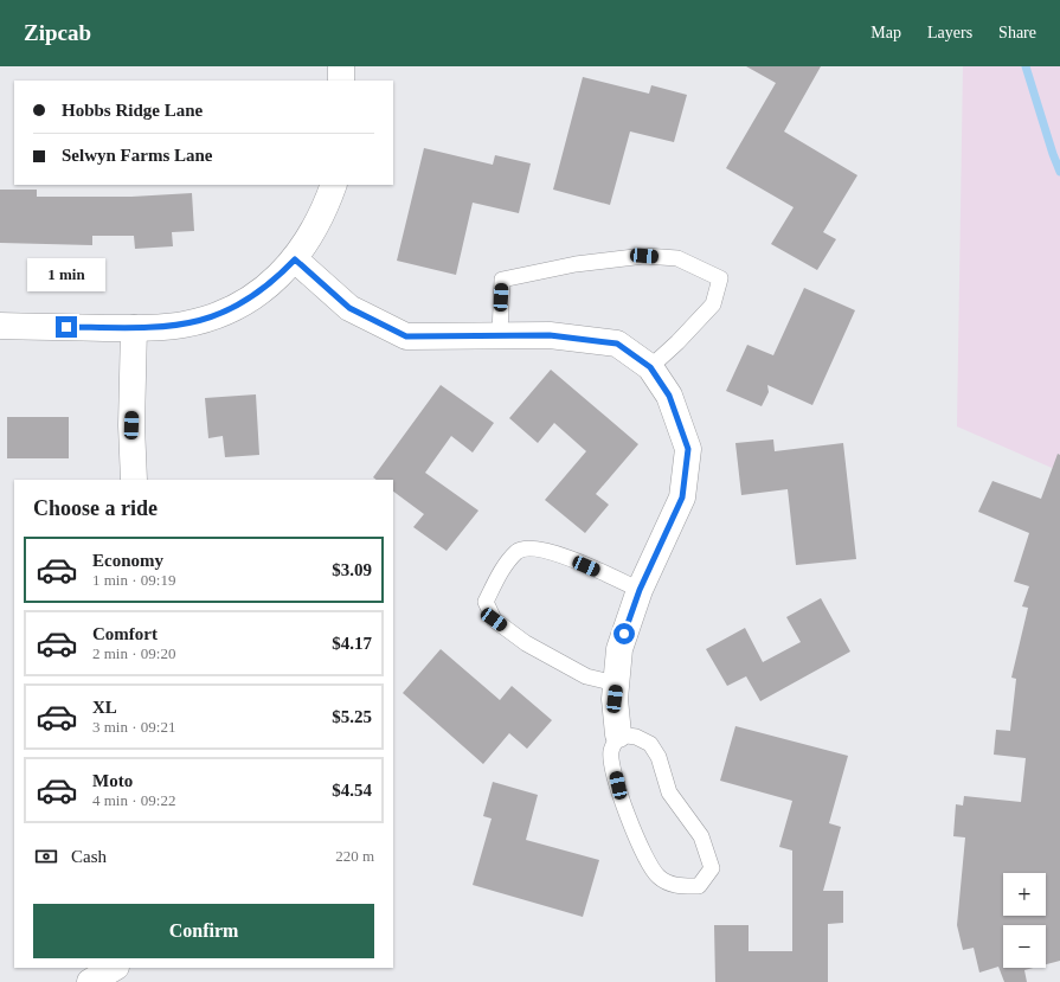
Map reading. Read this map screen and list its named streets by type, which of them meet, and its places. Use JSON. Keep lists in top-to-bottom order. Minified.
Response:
{"page":{"header":"Zipcab","nav":["Map","Layers","Share"],"banner":["Hobbs Ridge Lane","Selwyn Farms Lane"],"bubble":"1 min","heading":"Choose a ride","list":[{"name":"Economy","note":"1 min · 09:19","value":"$3.09"},{"name":"Comfort","note":"2 min · 09:20","value":"$4.17"},{"name":"XL","note":"3 min · 09:21","value":"$5.25"},{"name":"Moto","note":"4 min · 09:22","value":"$4.54"}],"pay":["Cash","220 m"],"map_buttons":["+","−"],"buttons":"Confirm"}}
